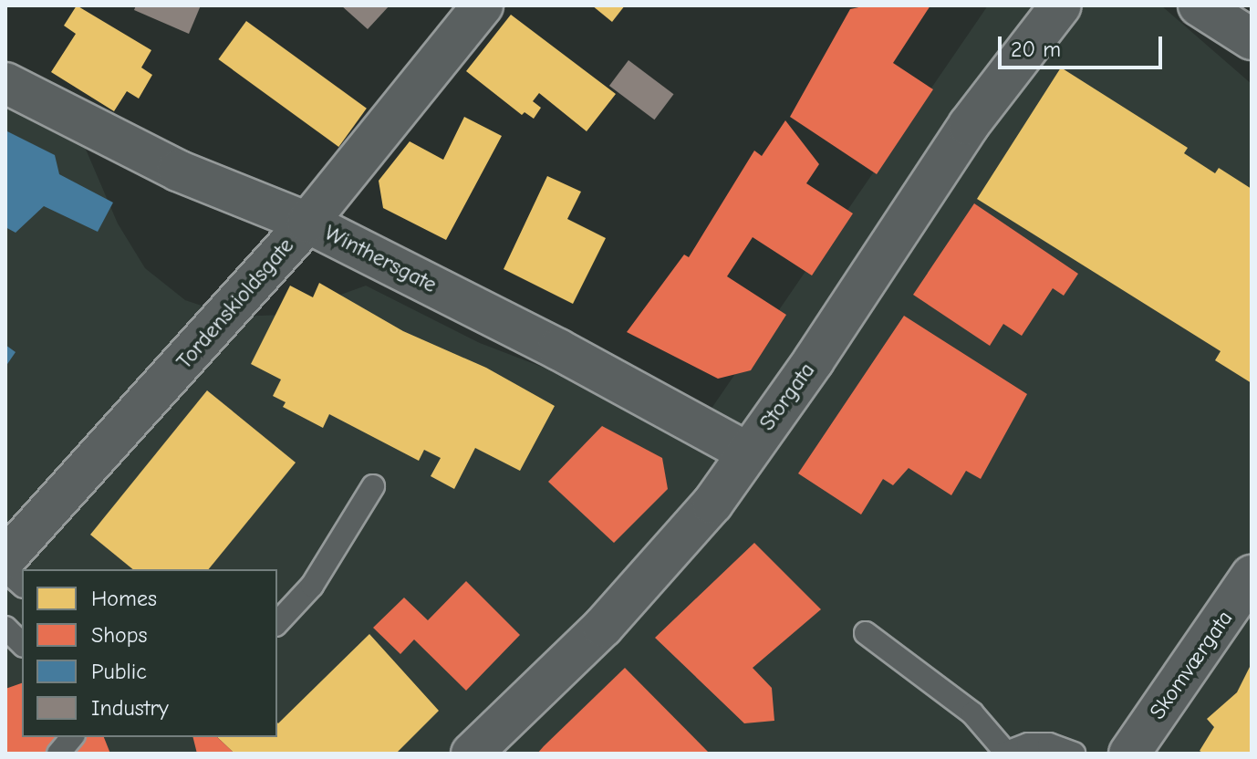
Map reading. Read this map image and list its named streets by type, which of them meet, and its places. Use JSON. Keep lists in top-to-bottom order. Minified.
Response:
{"streets":{"street":["Winthersgate","Tordenskioldsgate","Storgata","Skomværgata"]},"crossings":[["Winthersgate","Tordenskioldsgate"],["Winthersgate","Storgata"]],"legend":["Homes","Shops","Public","Industry"],"scale_bar":"20 m"}
